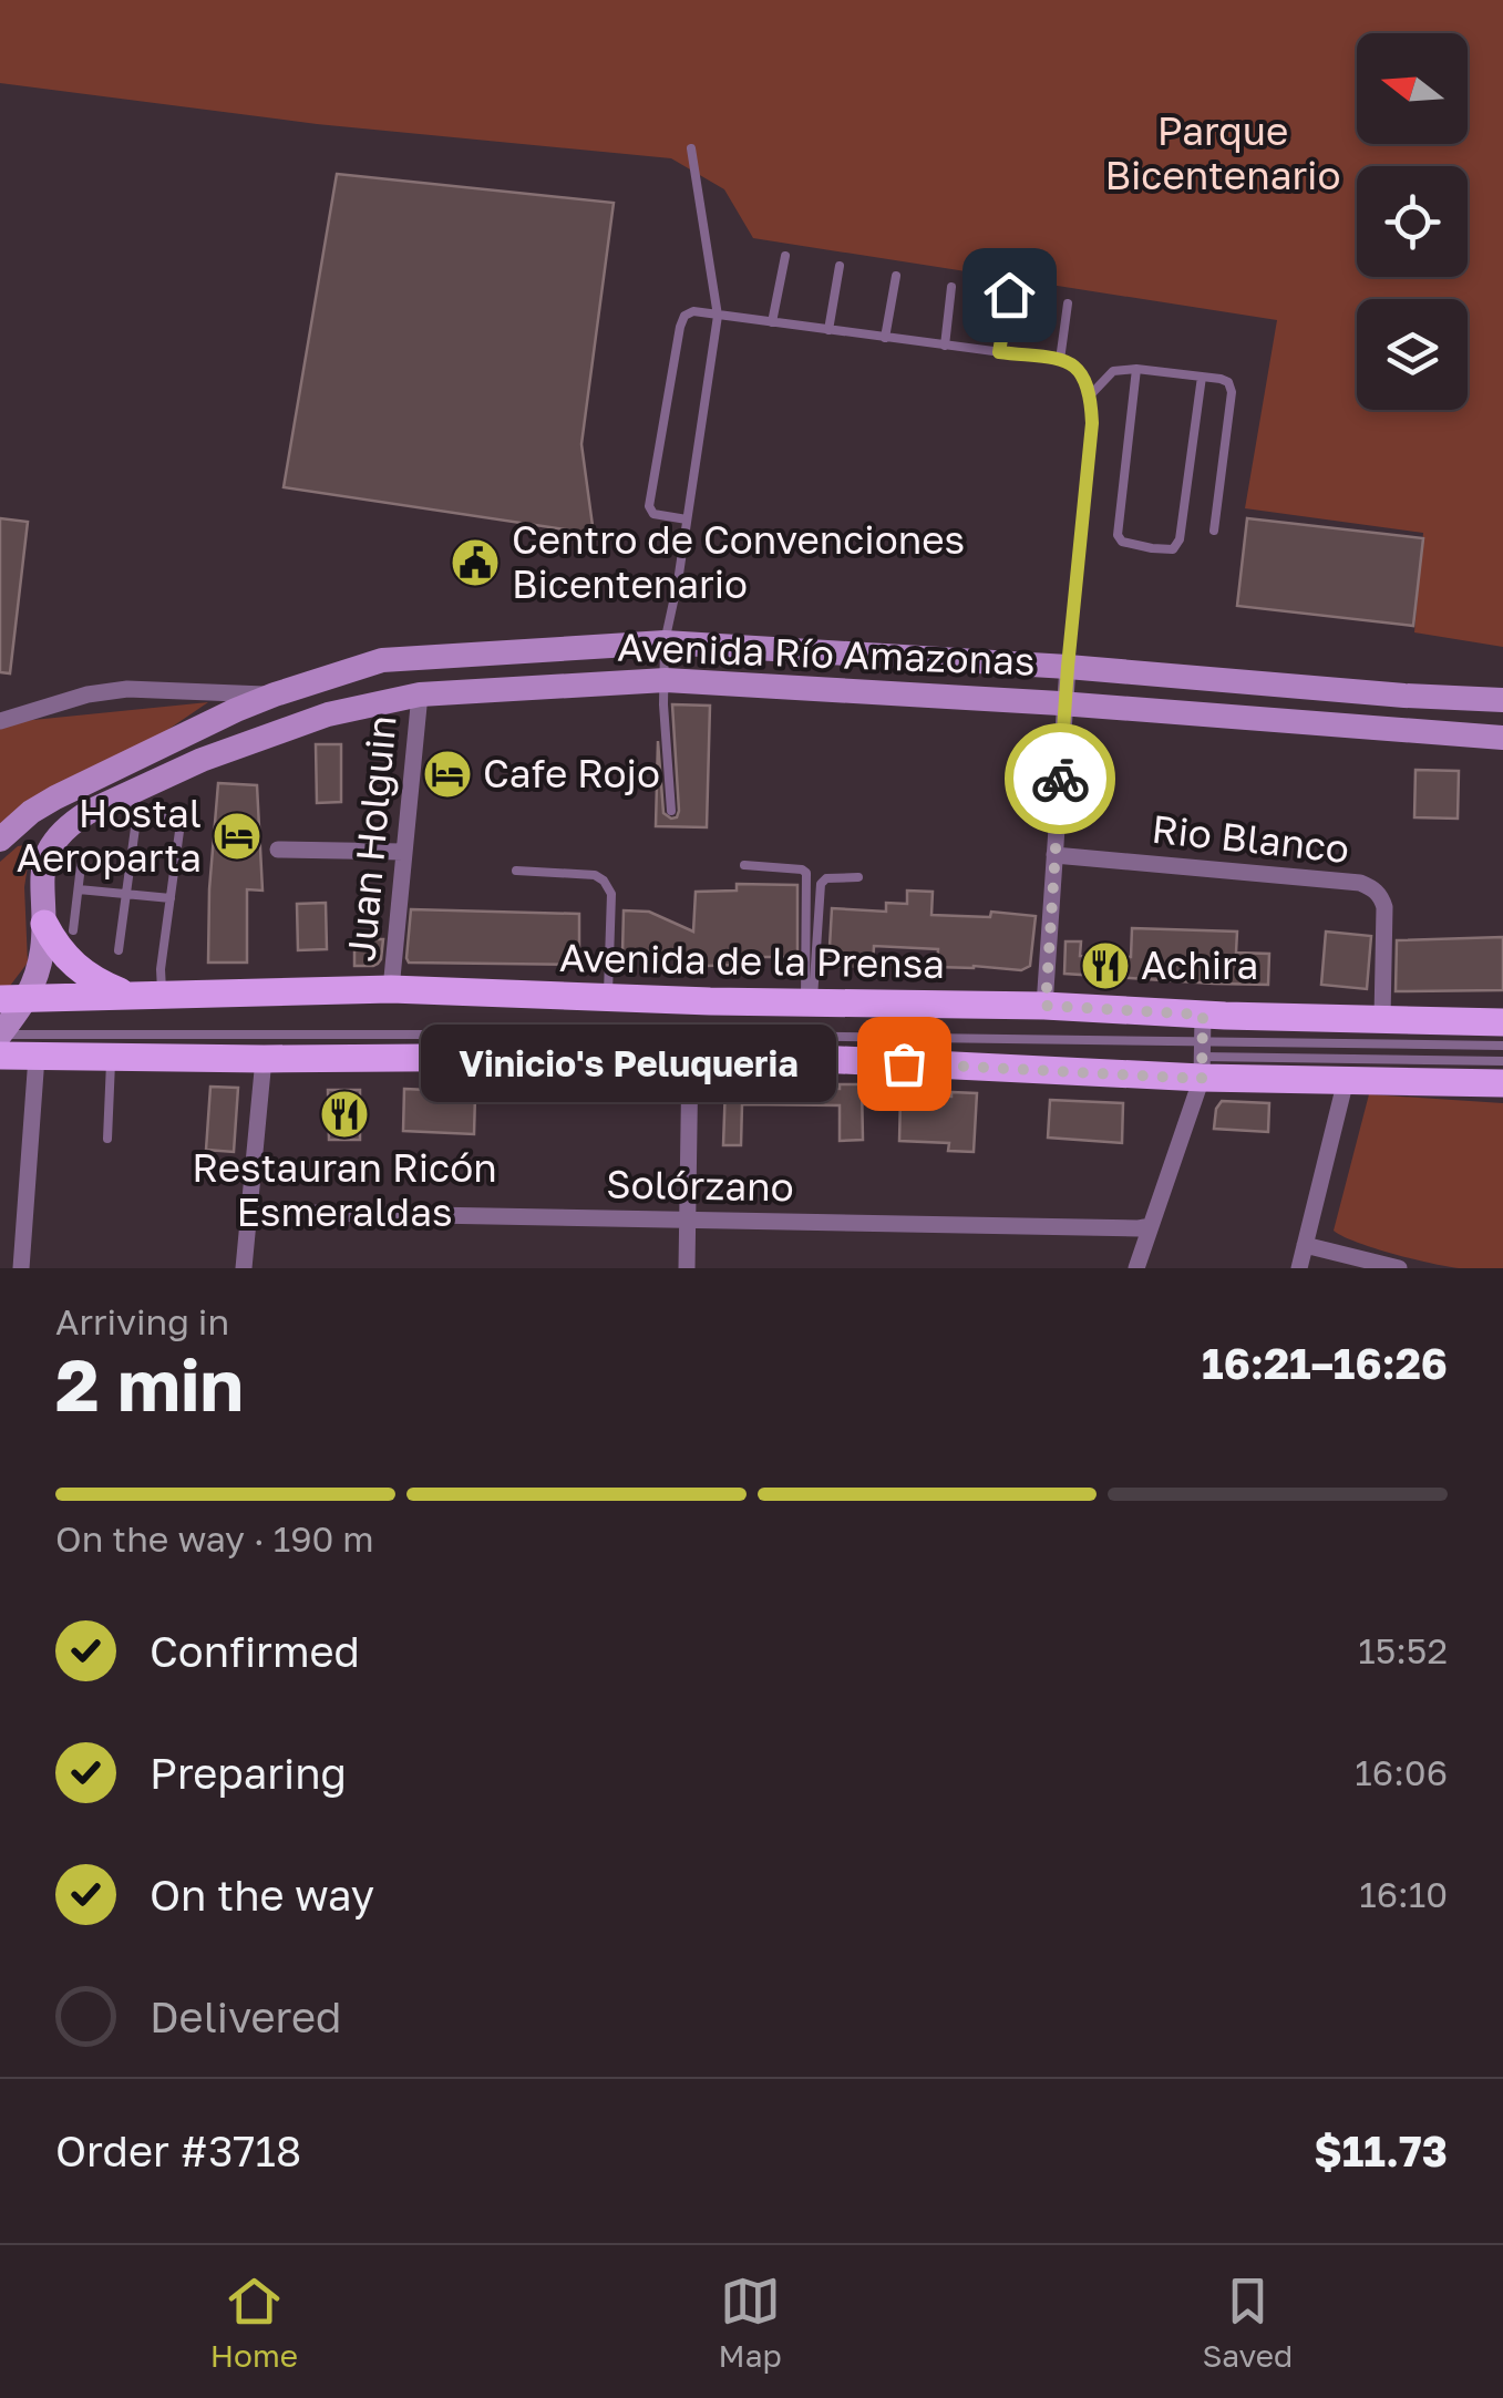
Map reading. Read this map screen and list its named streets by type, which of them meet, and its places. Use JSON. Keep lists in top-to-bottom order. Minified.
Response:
{"streets":{"main road":["Avenida Río Amazonas","Avenida de la Prensa"],"street":["Juan Holguin","Rio Blanco","Solórzano"]},"crossings":[["Avenida Río Amazonas","Juan Holguin"],["Avenida Río Amazonas","Avenida de la Prensa"],["Juan Holguin","Avenida de la Prensa"],["Rio Blanco","Avenida de la Prensa"]],"parks":["Parque Bicentenario"],"places":{"public building":["Centro de Convenciones Bicentenario"],"hotel":["Cafe Rojo","Hostal Aeroparta"],"restaurant":["Achira","Restauran Ricón Esmeraldas"],"other":["Vinicio's Peluqueria"]},"north":"left","page":{"bubble":"Vinicio's Peluqueria","heading":["2 min","Arriving in","16:21–16:26"],"panel":["Order #3718","$11.73"],"bar":"On the way · 190 m","list":[["Confirmed","15:52"],["Preparing","16:06"],["On the way","16:10"],"Delivered"],"tabs":["Home","Map","Saved"]}}
